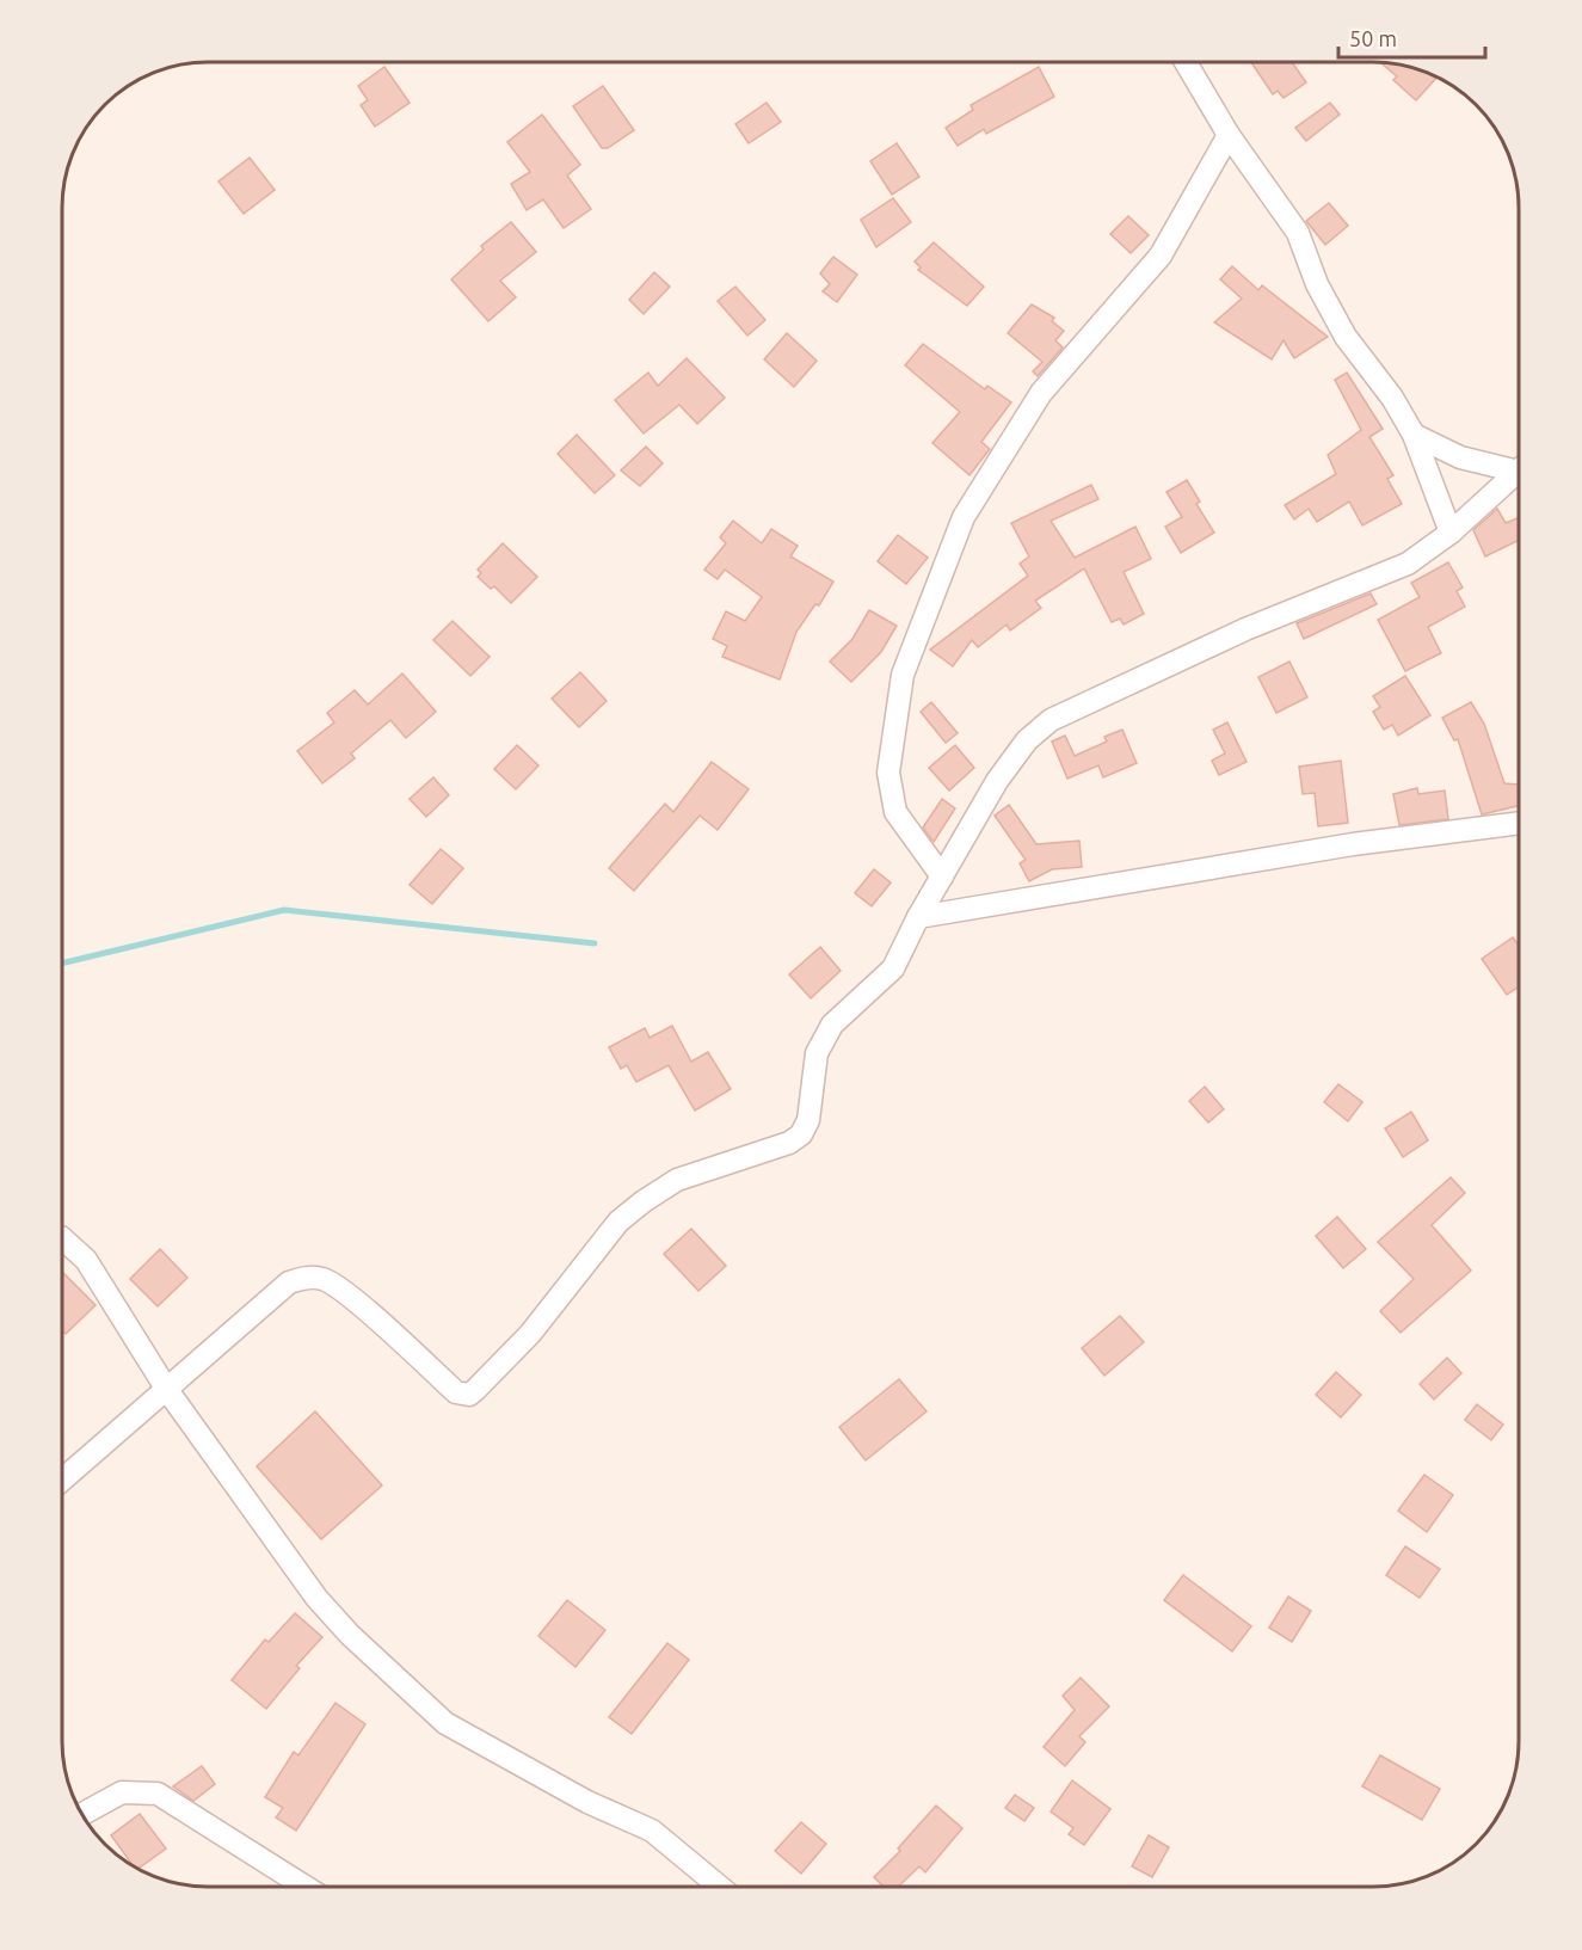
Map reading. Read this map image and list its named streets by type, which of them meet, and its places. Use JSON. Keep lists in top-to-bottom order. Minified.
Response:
{"scale_bar":"50 m"}
